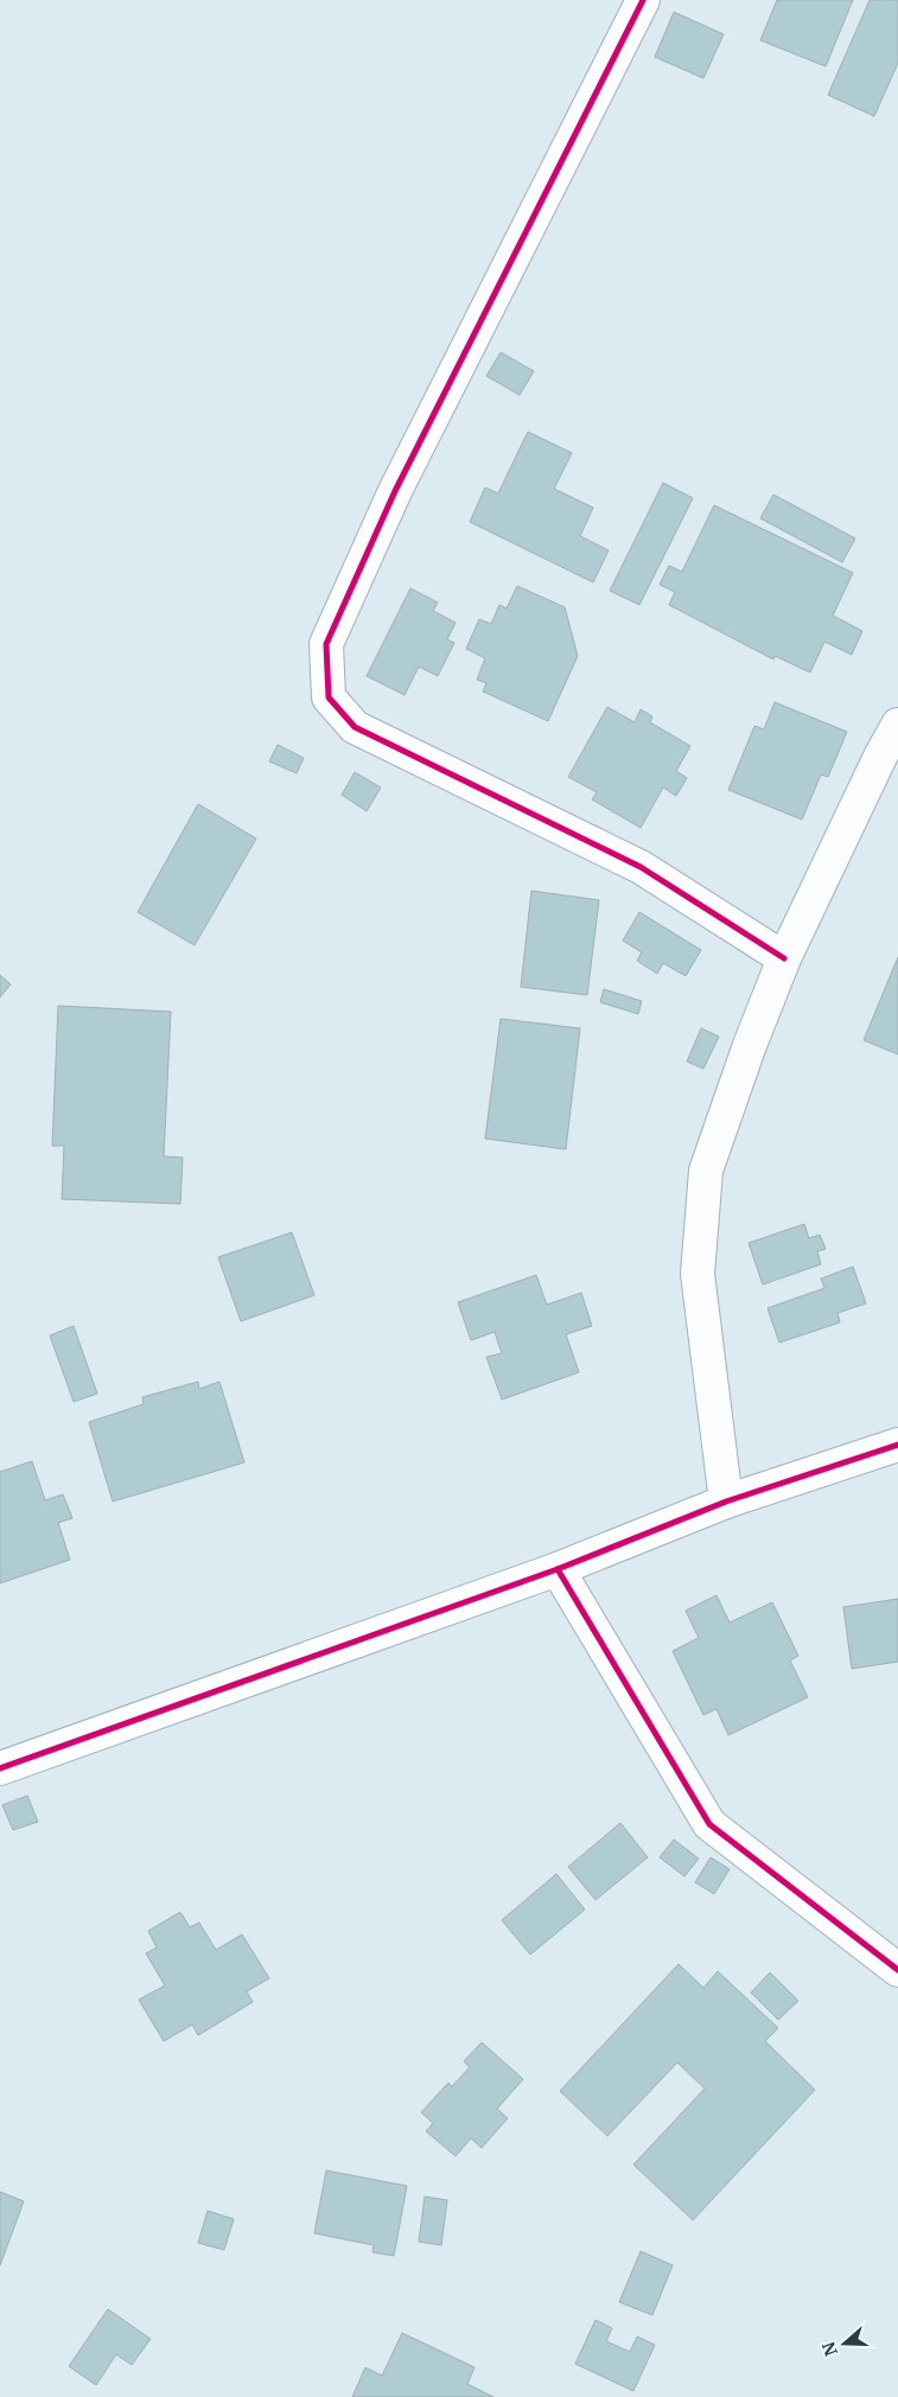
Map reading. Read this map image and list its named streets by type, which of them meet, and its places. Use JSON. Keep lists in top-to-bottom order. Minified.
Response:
{"north":"left"}
